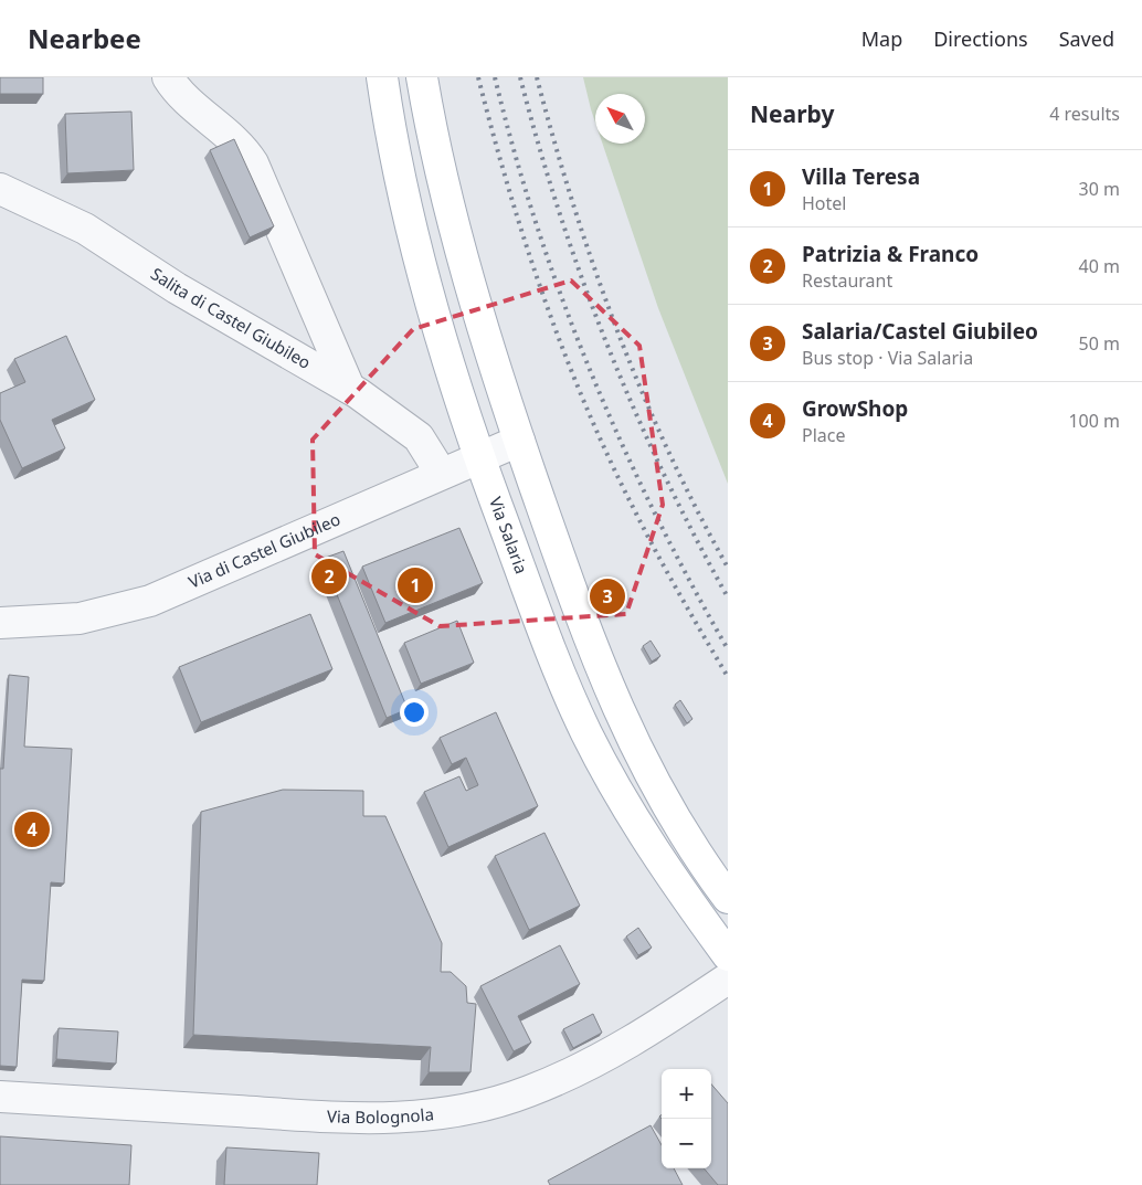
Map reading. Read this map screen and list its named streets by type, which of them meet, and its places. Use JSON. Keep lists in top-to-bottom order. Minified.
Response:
{"streets":{"main road":["Via Salaria"],"street":["Salita di Castel Giubileo","Via di Castel Giubileo","Via Bolognola"]},"crossings":[["Salita di Castel Giubileo","Via di Castel Giubileo"],["Via Salaria","Via di Castel Giubileo"]],"north":"top left","page":{"header":"Nearbee","nav":["Map","Directions","Saved"],"heading":["Nearby","4 results"],"list":[{"mark":"1","name":"Villa Teresa","note":"Hotel","value":"30 m"},{"mark":"2","name":"Patrizia & Franco","note":"Restaurant","value":"40 m"},{"mark":"3","name":"Salaria/Castel Giubileo","note":"Bus stop · Via Salaria","value":"50 m"},{"mark":"4","name":"GrowShop","note":"Place","value":"100 m"}],"pins":["2","1","3","4"],"map_buttons":["+","−"]}}
